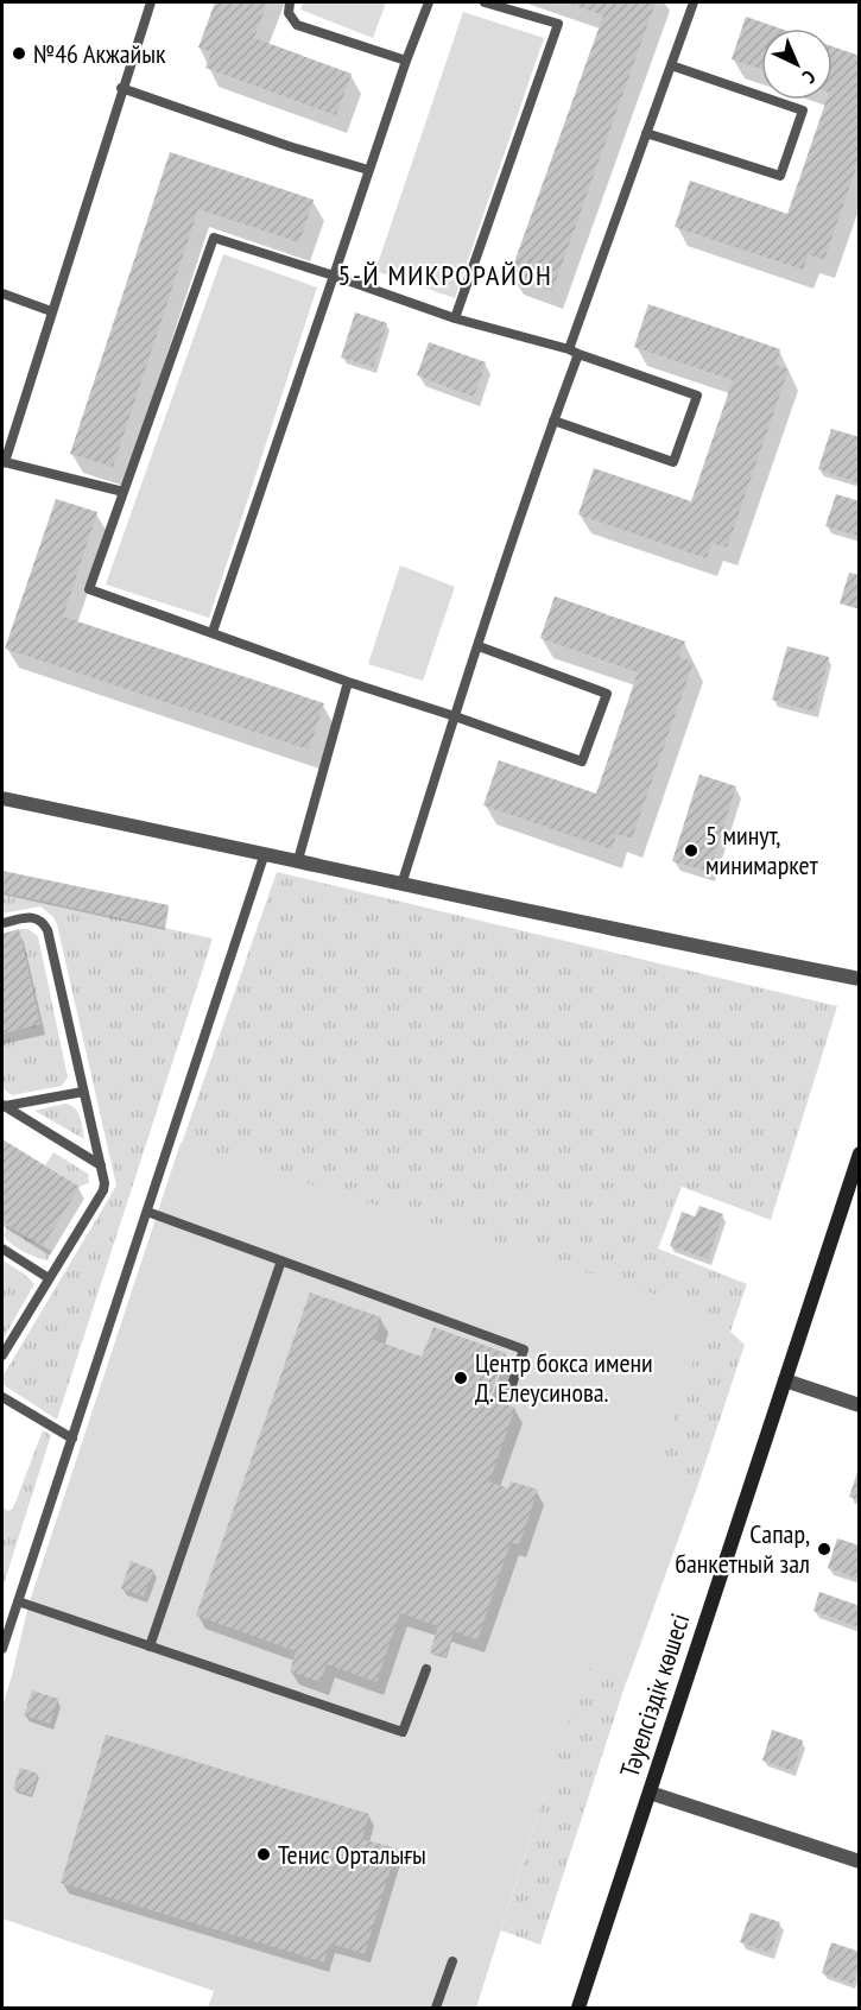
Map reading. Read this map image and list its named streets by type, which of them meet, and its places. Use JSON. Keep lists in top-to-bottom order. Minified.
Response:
{"streets":{"main road":["Тәуелсіздік көшесі"]},"districts":["5-Й МИКРОРАЙОН"],"places":["№46 Акжайык","5 минут, минимаркет","Центр бокса имени Д. Елеусинова.","Сапар, банкетный зал","Тенис Орталығы"],"north":"bottom right"}
